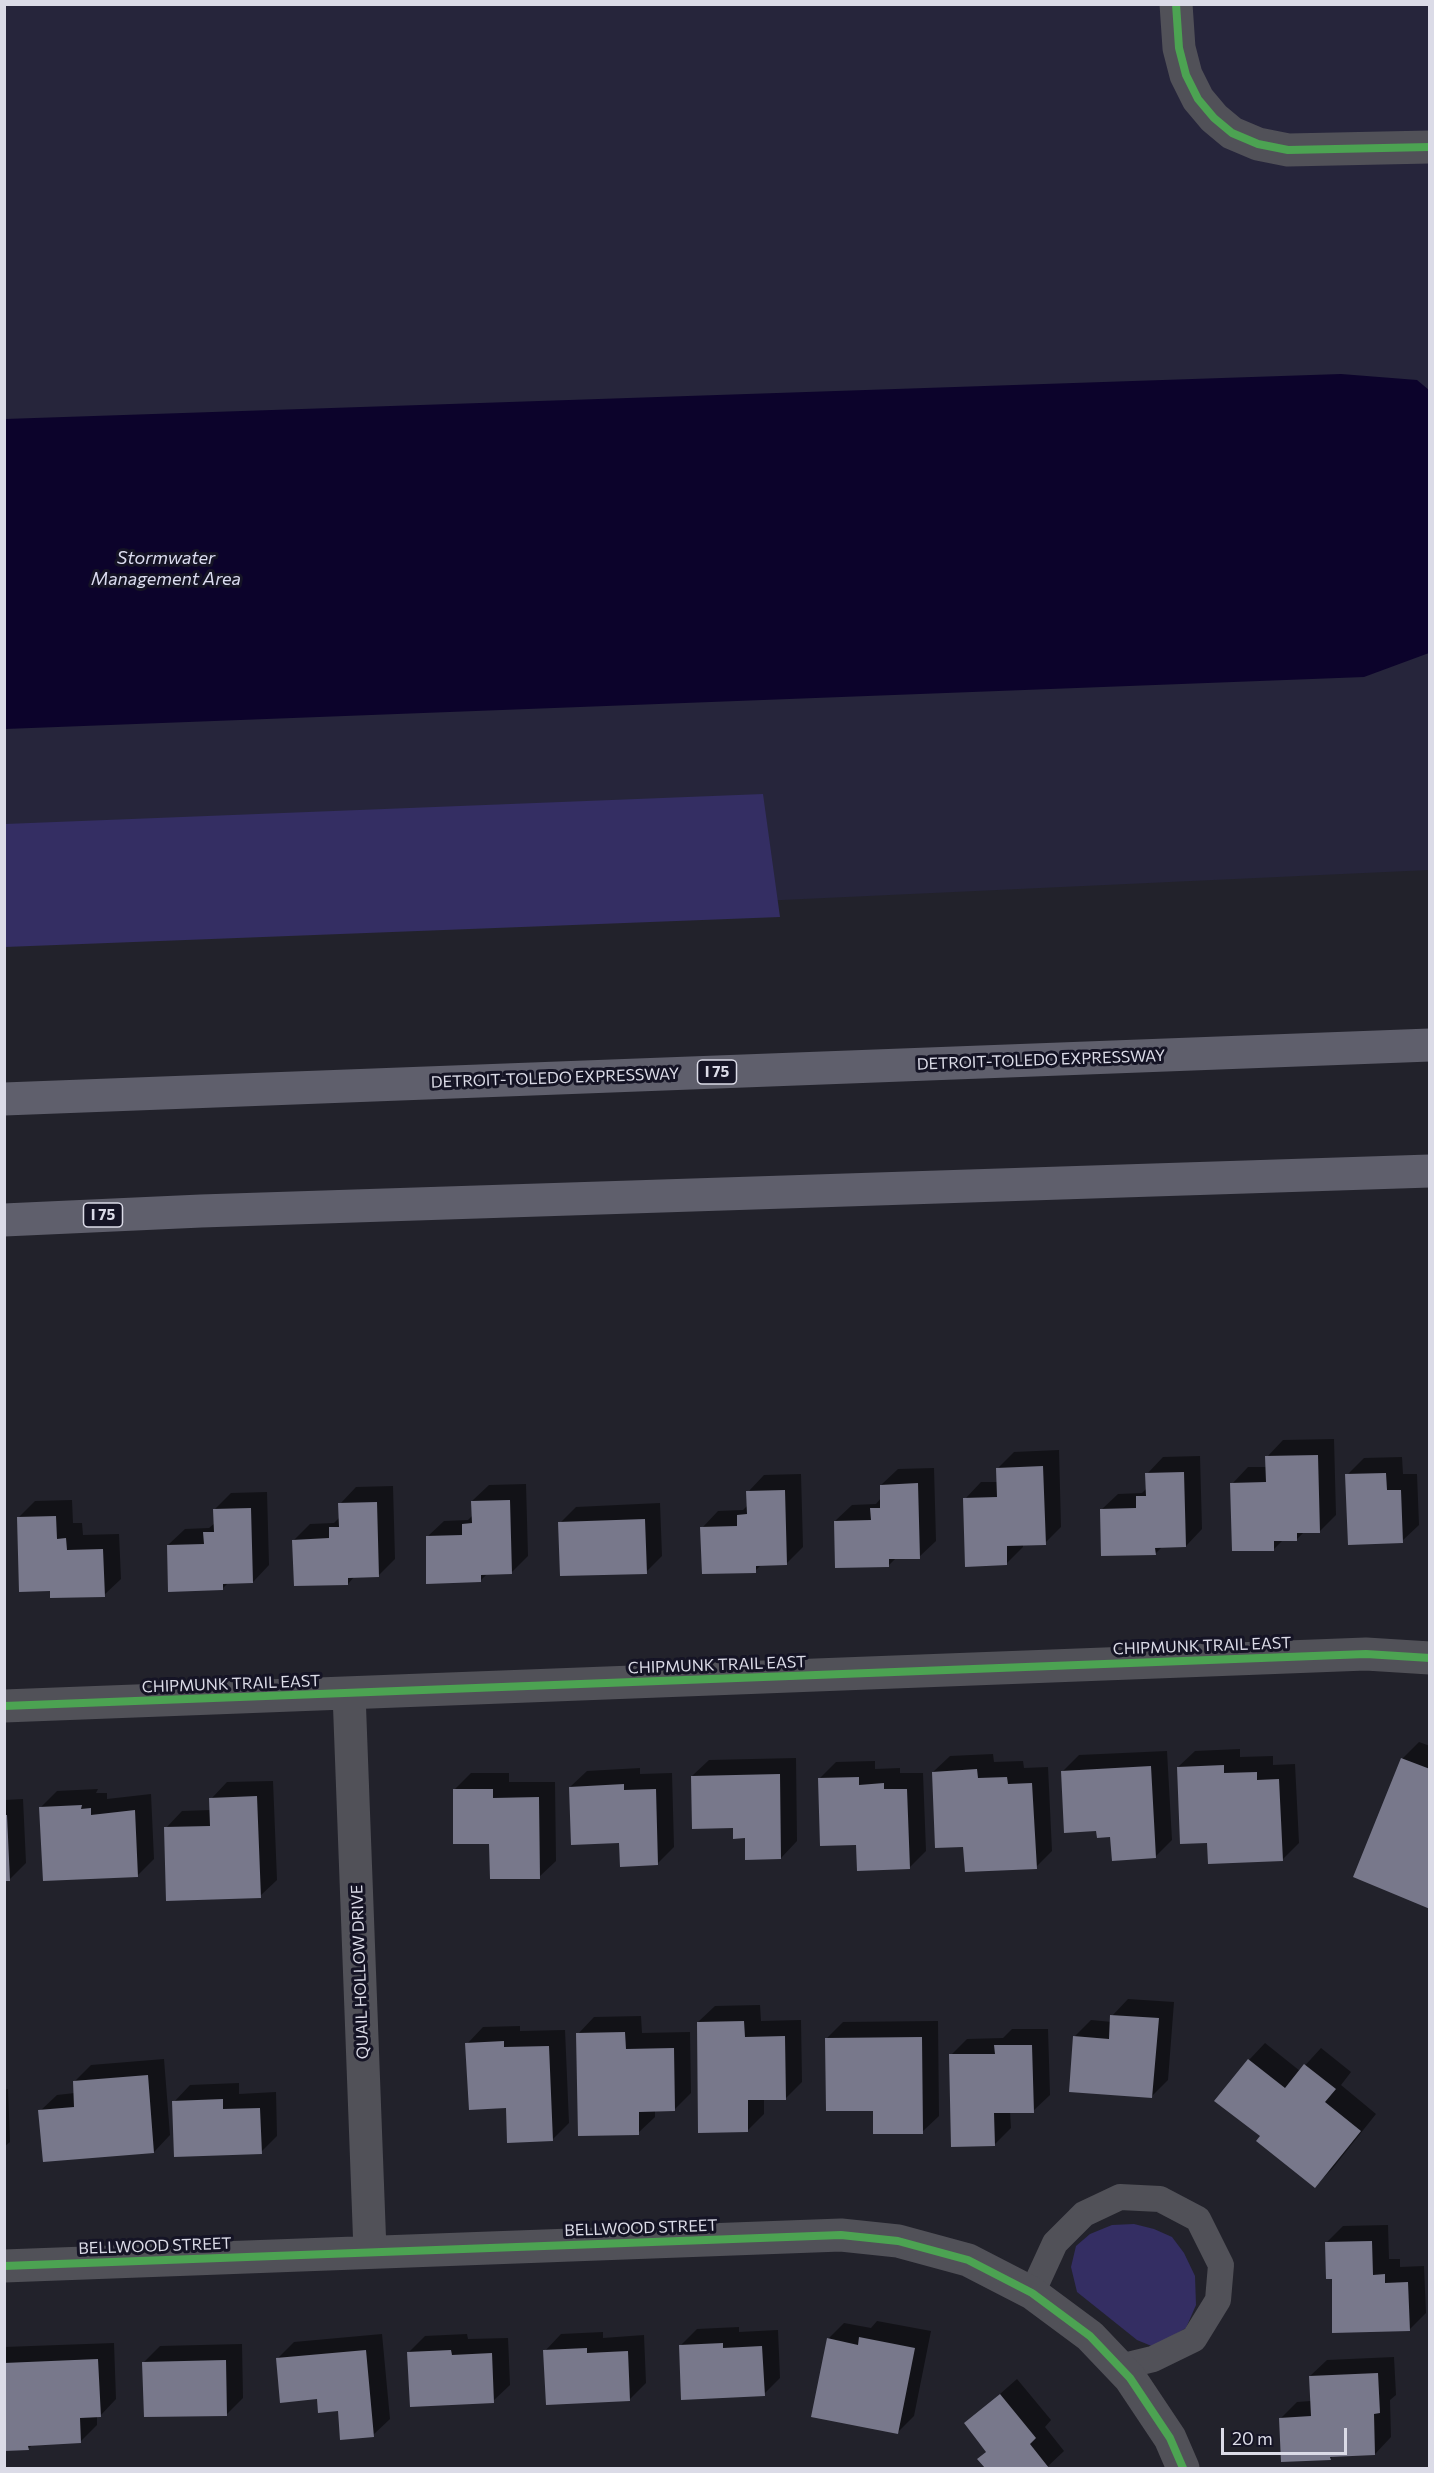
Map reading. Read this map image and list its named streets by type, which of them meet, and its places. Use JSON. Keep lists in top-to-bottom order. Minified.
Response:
{"streets":{"highway":["DETROIT-TOLEDO EXPRESSWAY","I 75"],"street":["CHIPMUNK TRAIL EAST","QUAIL HOLLOW DRIVE","BELLWOOD STREET"]},"crossings":[["CHIPMUNK TRAIL EAST","QUAIL HOLLOW DRIVE"],["QUAIL HOLLOW DRIVE","BELLWOOD STREET"]],"water":["Stormwater Management Area"],"scale_bar":"20 m"}
